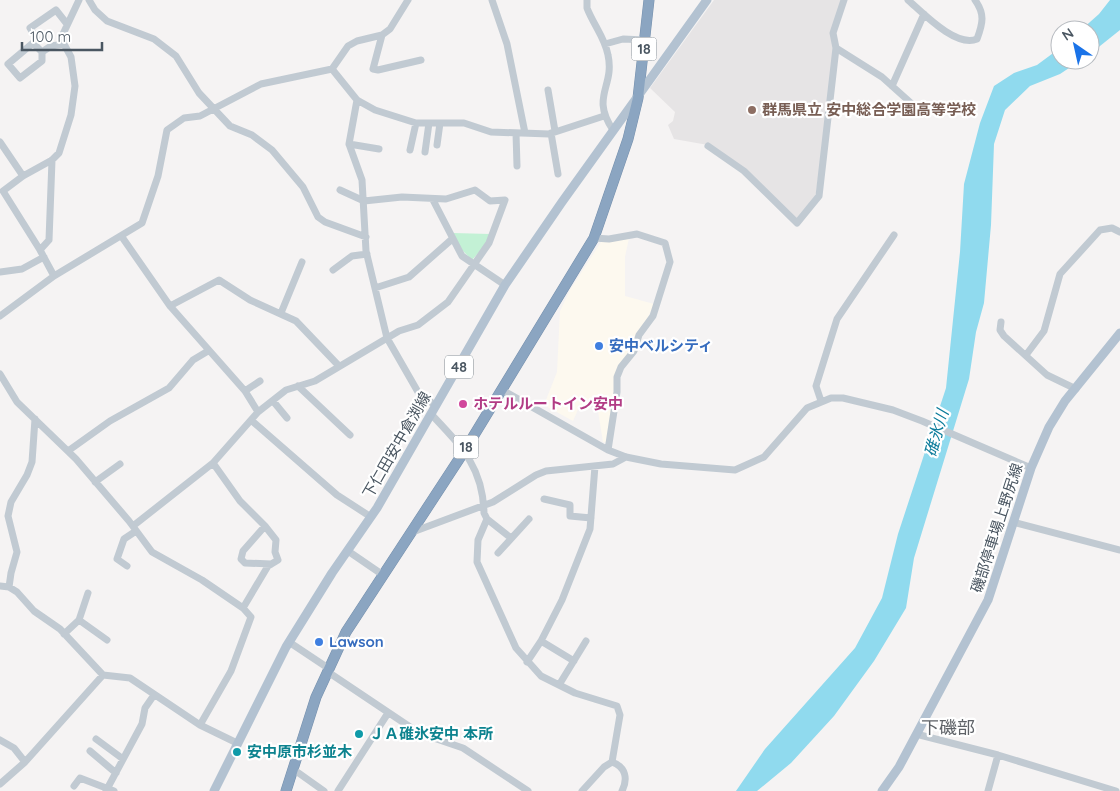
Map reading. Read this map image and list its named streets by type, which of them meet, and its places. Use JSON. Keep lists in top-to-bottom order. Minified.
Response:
{"streets":{"highway":["18"],"main road":["48","下仁田安中倉渕線","磯部停車場上野尻線"]},"crossings":[["18","下仁田安中倉渕線"]],"districts":["下磯部"],"water":["碓氷川"],"places":["群馬県立 安中総合学園高等学校","安中ベルシティ","ホテルルートイン安中","Lawson","ＪＡ碓氷安中 本所","安中原市杉並木"],"scale_bar":"100 m","north":"top left"}
